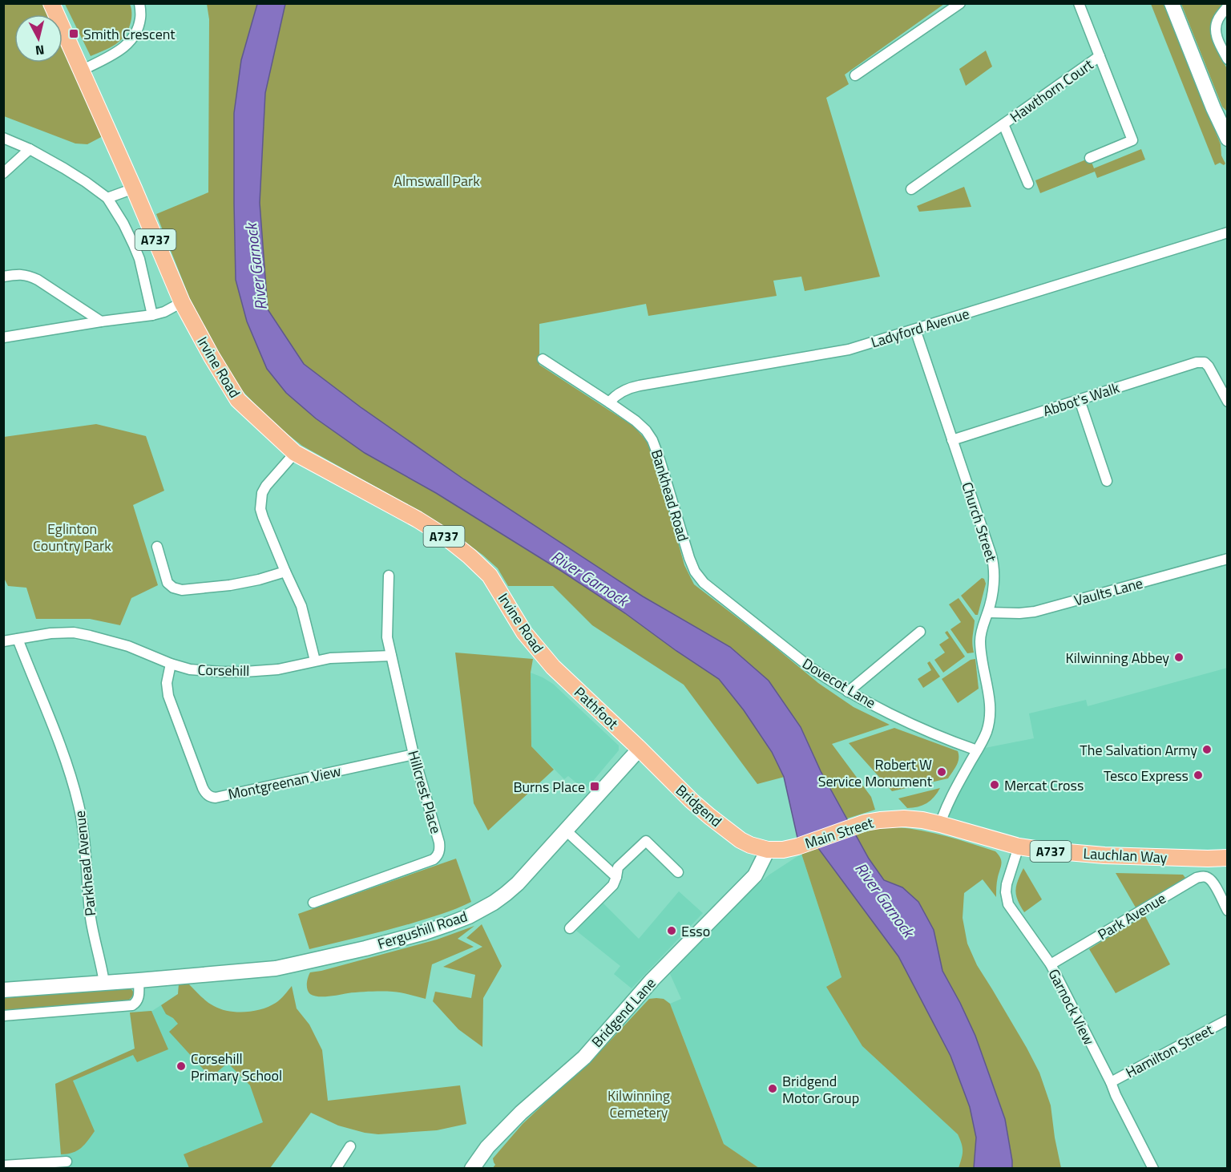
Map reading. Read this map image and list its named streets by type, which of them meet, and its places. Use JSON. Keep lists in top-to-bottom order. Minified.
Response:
{"streets":{"main road":["A737","Irvine Road","Pathfoot","Bridgend","Main Street","Lauchlan Way","Fergushill Road","Bridgend Lane"],"street":["Hawthorn Court","Ladyford Avenue","Abbot's Walk","Bankhead Road","Church Street","Vaults Lane","Corsehill","Dovecot Lane","Montgreenan View","Hillcrest Place","Parkhead Avenue","Park Avenue","Garnock View","Hamilton Street"]},"crossings":[["Ladyford Avenue","Bankhead Road"],["Ladyford Avenue","Church Street"],["Irvine Road","Pathfoot"],["Abbot's Walk","Church Street"],["Bankhead Road","Dovecot Lane"],["Church Street","Vaults Lane"],["Church Street","Dovecot Lane"],["Church Street","Main Street"],["Church Street","Lauchlan Way"],["Corsehill","Montgreenan View"],["Corsehill","Hillcrest Place"],["Corsehill","Parkhead Avenue"],["Pathfoot","Bridgend"],["Pathfoot","Fergushill Road"],["Montgreenan View","Hillcrest Place"],["Bridgend","Main Street"],["Bridgend","Fergushill Road"],["Bridgend","Bridgend Lane"],["Main Street","Lauchlan Way"],["Main Street","Bridgend Lane"],["Lauchlan Way","Garnock View"],["Parkhead Avenue","Fergushill Road"],["Park Avenue","Garnock View"],["Garnock View","Hamilton Street"]],"water":["River Garnock"],"parks":["Almswall Park","Eglinton Country Park","Kilwinning Cemetery"],"places":{"transit":["Smith Crescent","Burns Place"],"other":["Kilwinning Abbey","The Salvation Army","Robert W Service Monument","Tesco Express","Mercat Cross","Esso","Corsehill Primary School","Bridgend Motor Group"]},"north":"bottom"}
